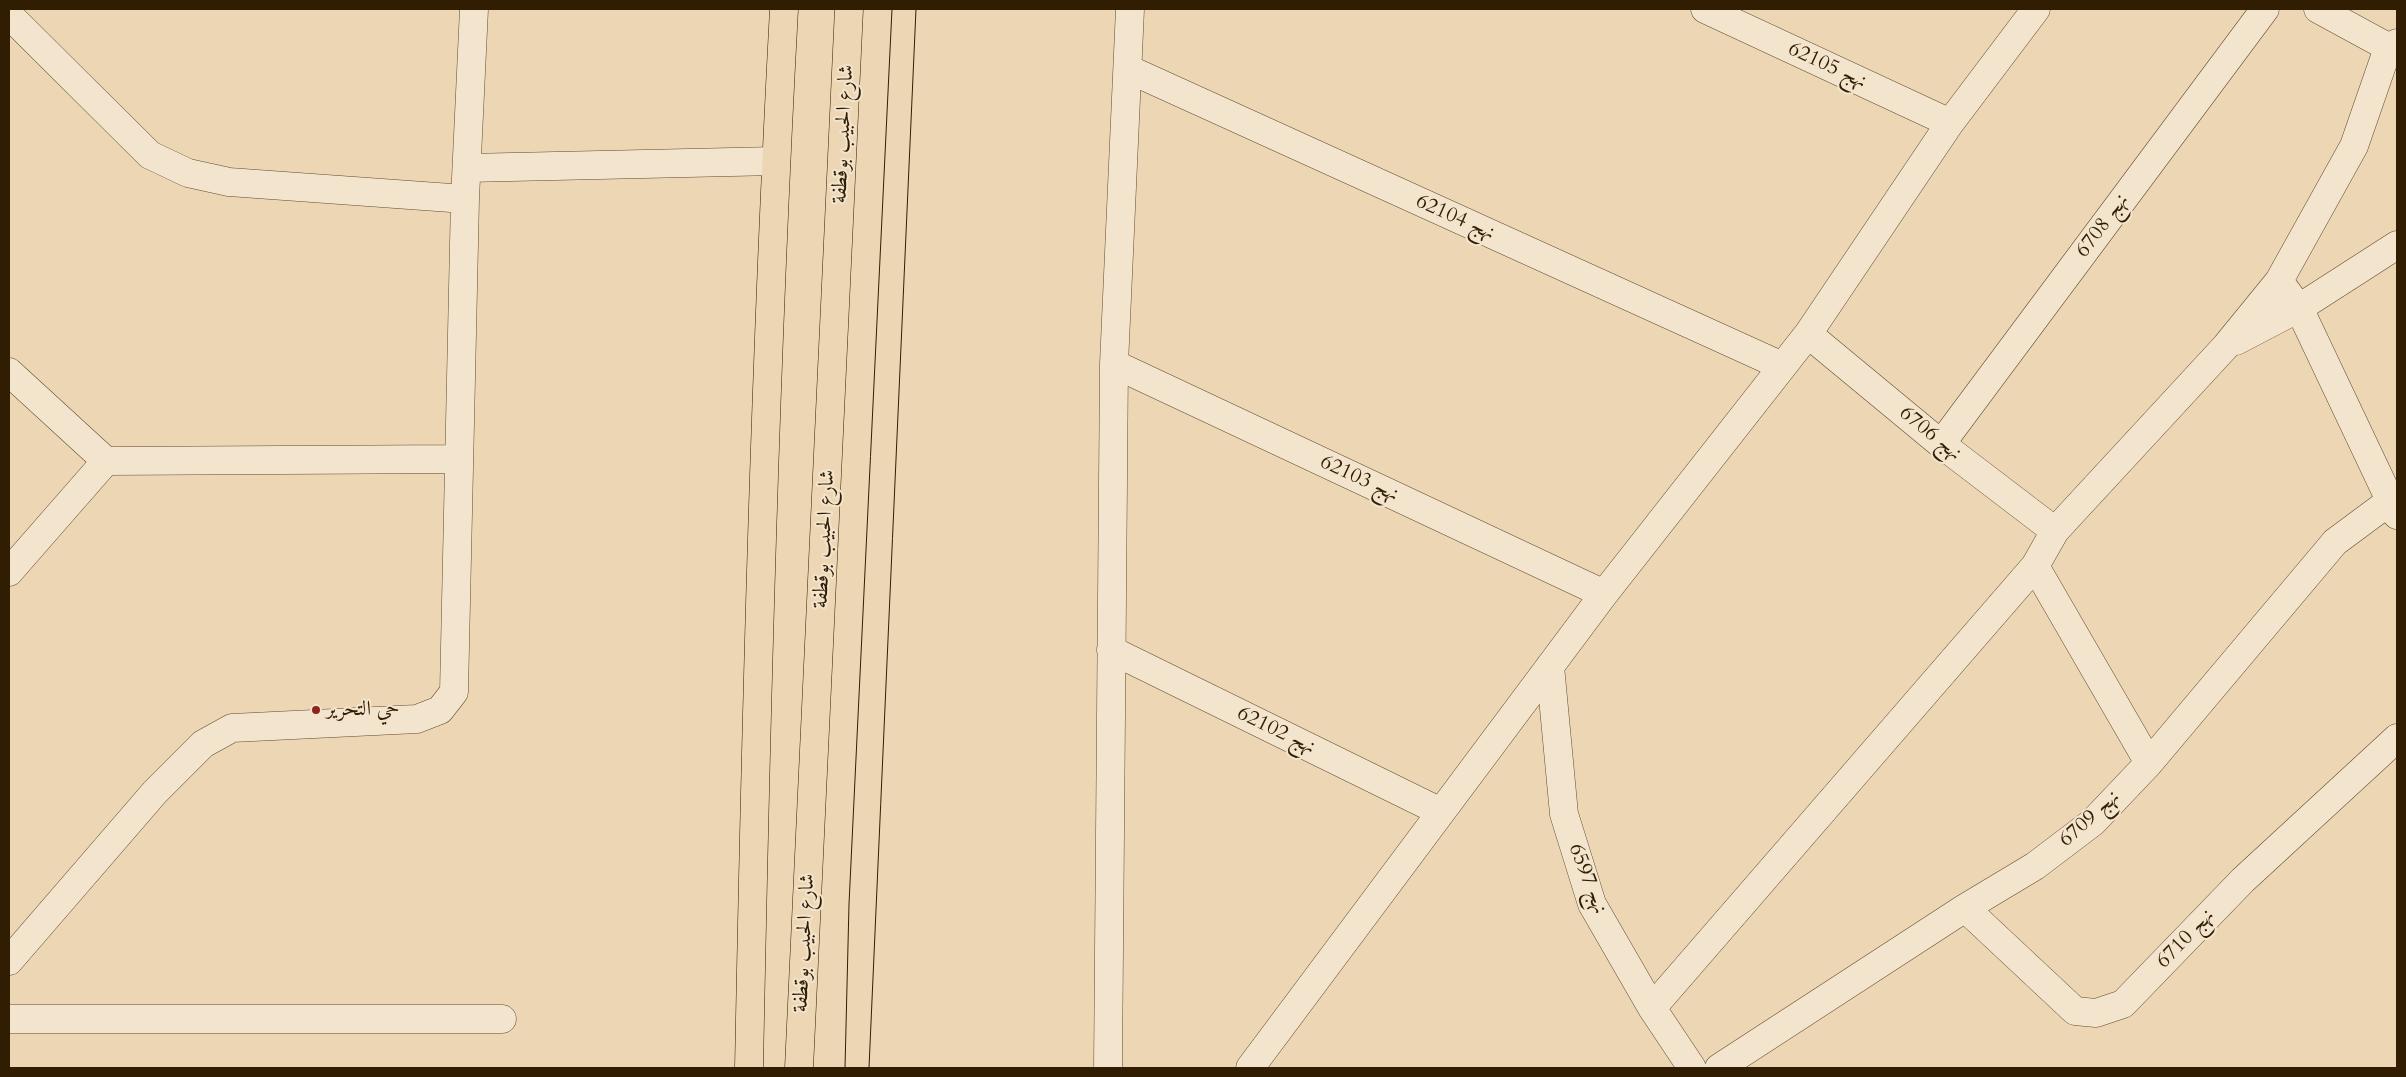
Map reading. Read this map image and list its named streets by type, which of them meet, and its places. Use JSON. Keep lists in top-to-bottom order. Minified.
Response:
{"streets":{"main road":["شارع الحبيب بوقطفة"],"street":["نهج 62105","نهج 62104","نهج 6708","نهج 6706","نهج 62103","نهج 62102","نهج 6709","نهج 6597","نهج 6710"]},"crossings":[["نهج 6708","نهج 6706"],["نهج 6709","نهج 6710"]],"places":["حي التحرير"]}
